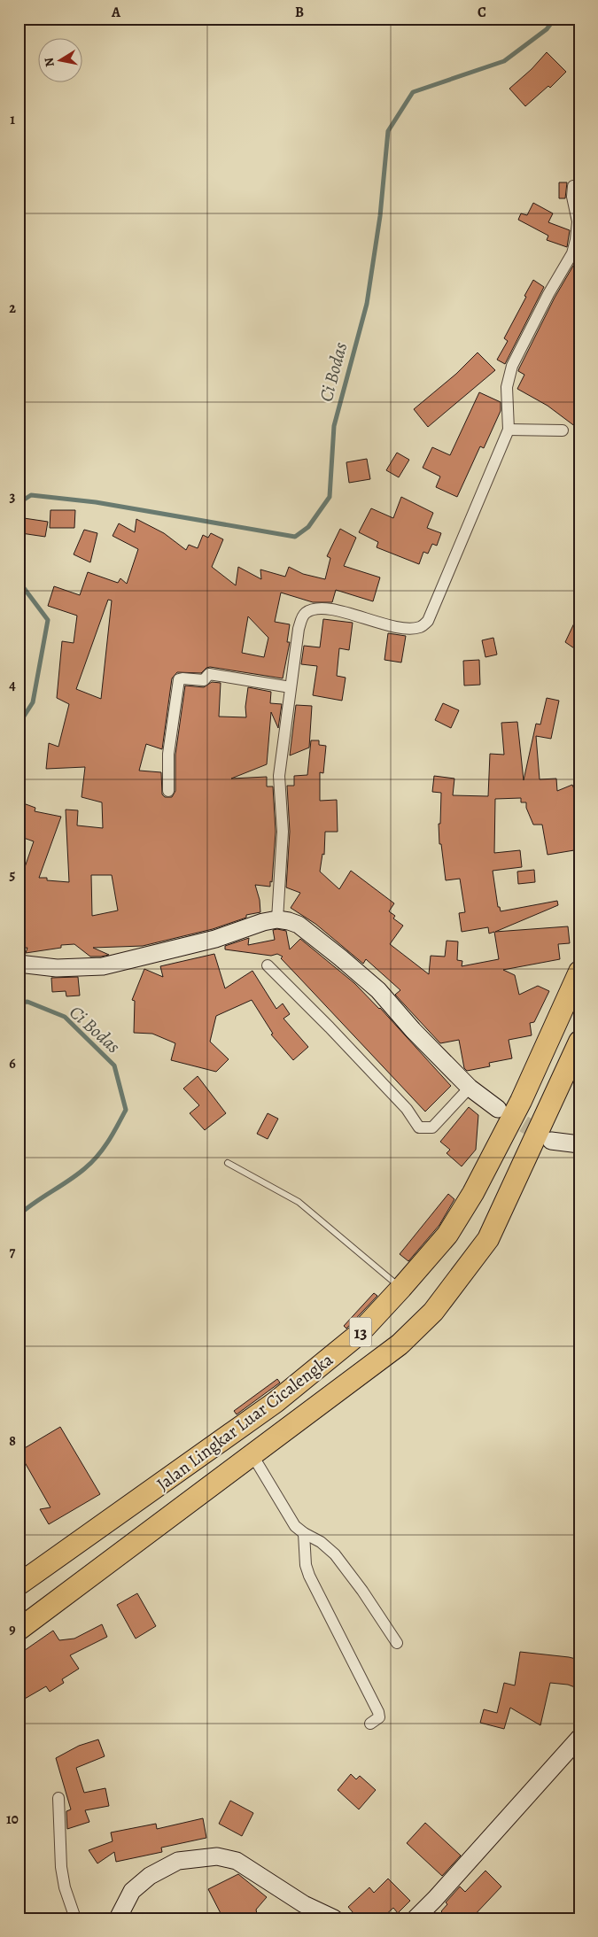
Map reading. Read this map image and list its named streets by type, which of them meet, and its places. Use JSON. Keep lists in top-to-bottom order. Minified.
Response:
{"streets":{"highway":["13","Jalan Lingkar Luar Cicalengka"]},"water":["Ci Bodas"],"north":"left","grid":{"columns":["A","B","C"],"rows":["1","2","3","4","5","6","7","8","9","10"]}}
